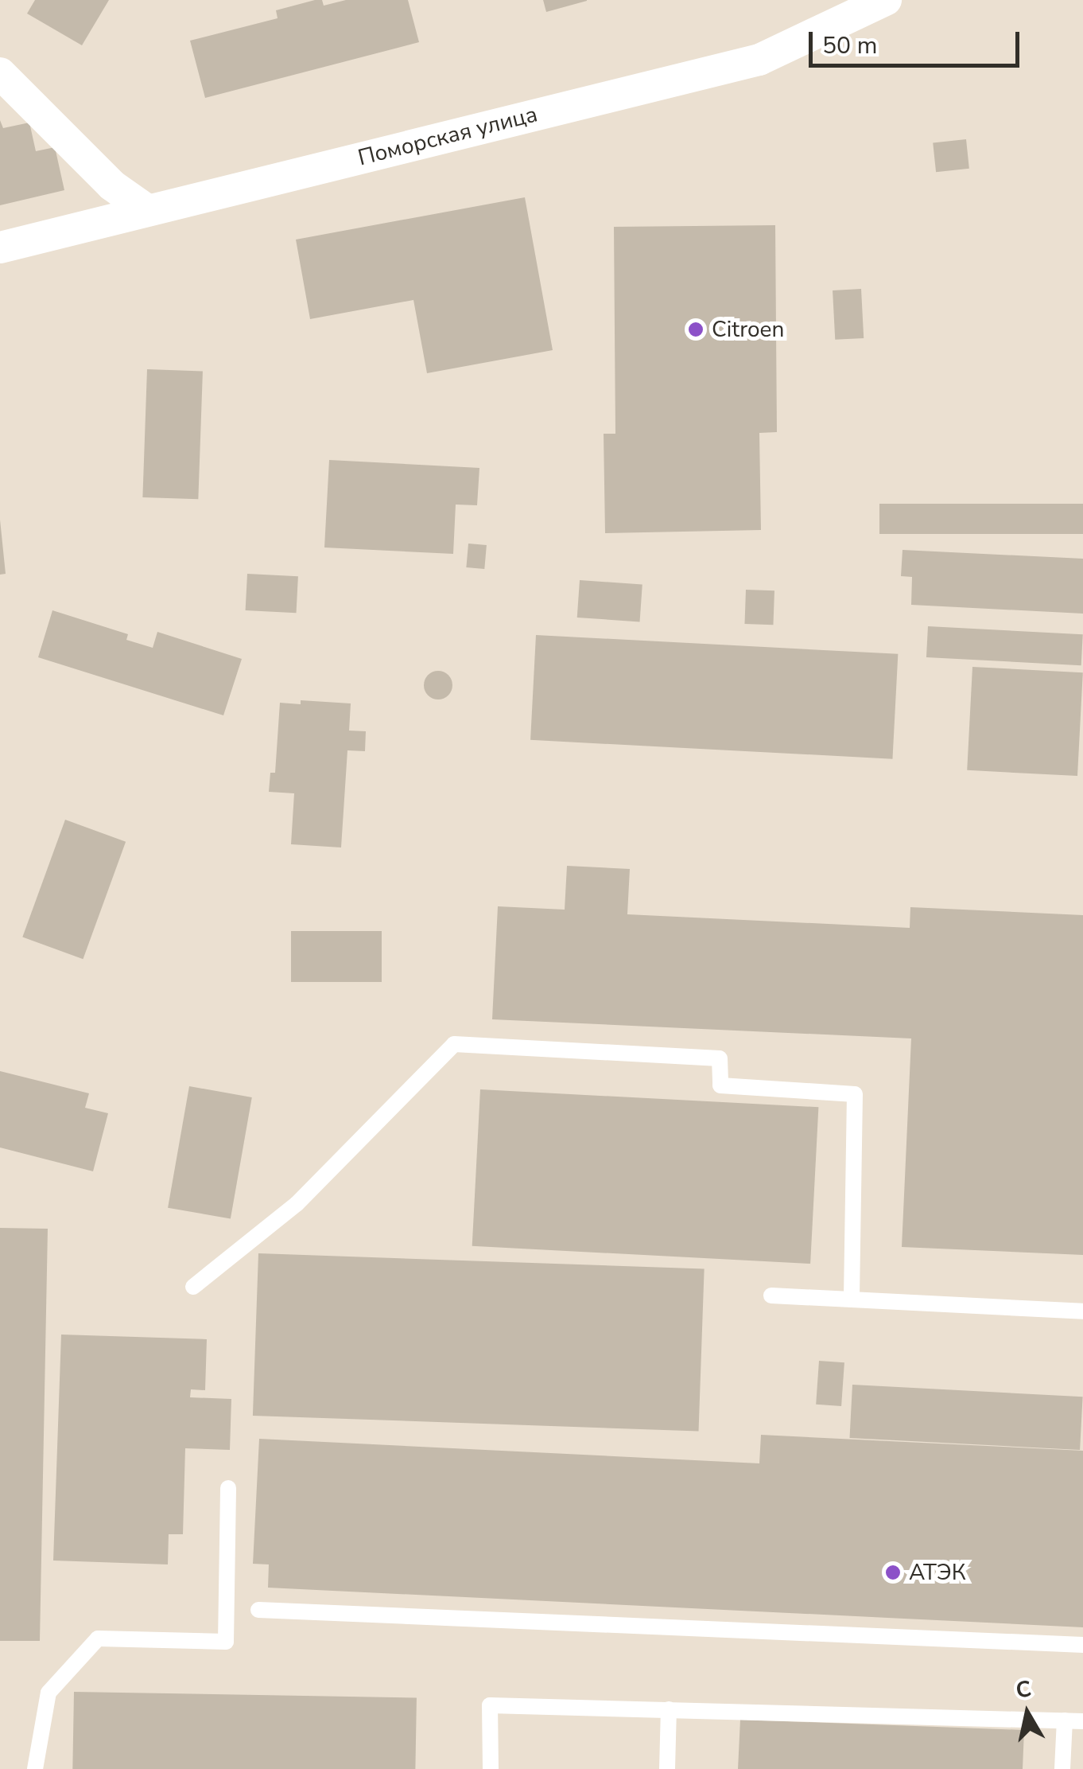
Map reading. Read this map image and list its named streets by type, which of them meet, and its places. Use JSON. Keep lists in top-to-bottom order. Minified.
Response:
{"streets":{"street":["Поморская улица"]},"places":["Citroen","АТЭК"],"scale_bar":"50 m","north":"top"}
